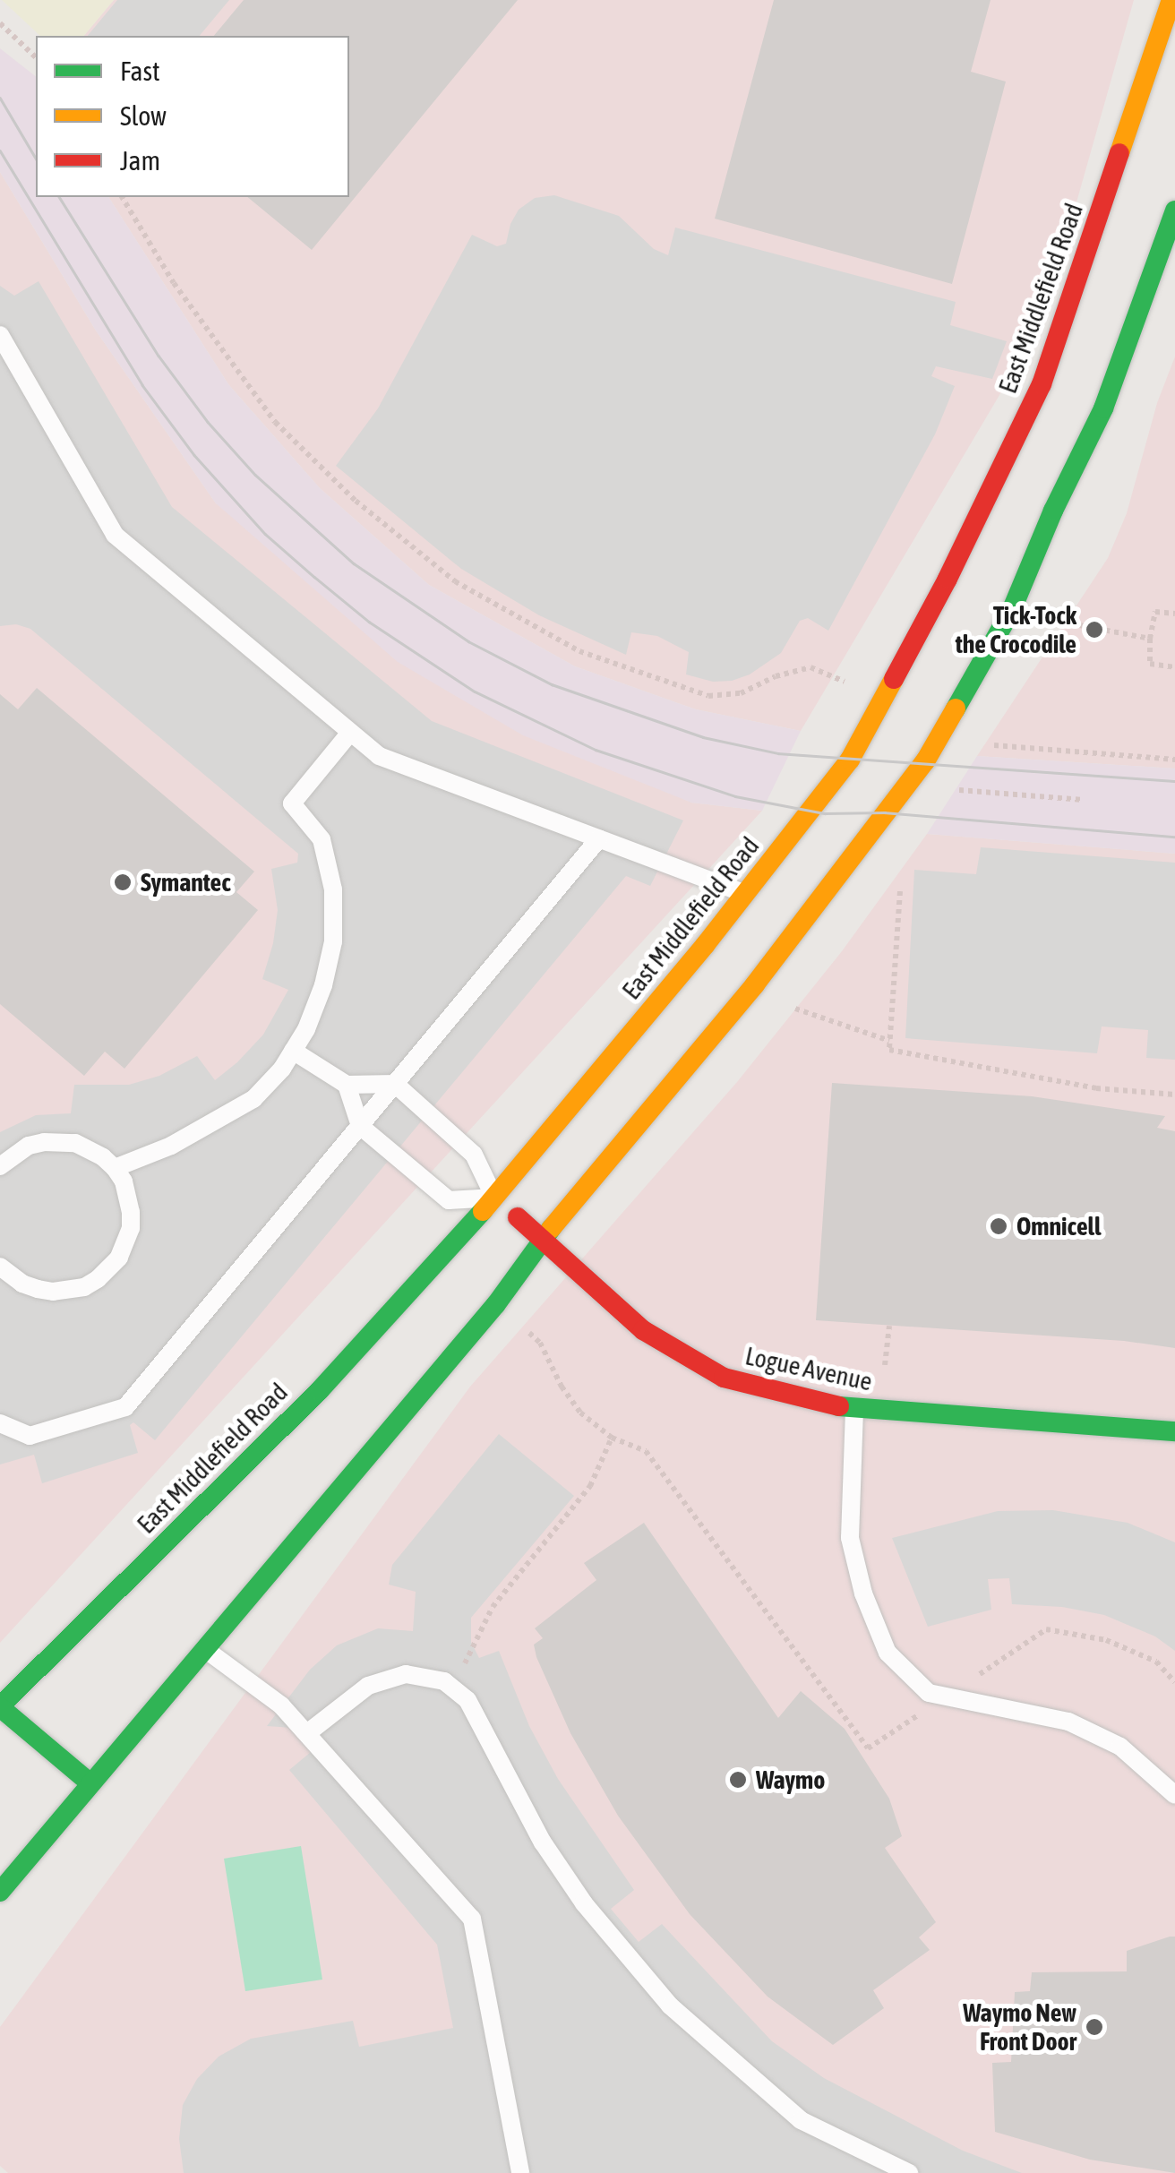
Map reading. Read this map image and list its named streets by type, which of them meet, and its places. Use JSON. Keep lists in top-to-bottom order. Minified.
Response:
{"streets":{"main road":["East Middlefield Road","Logue Avenue"]},"crossings":[["East Middlefield Road","Logue Avenue"]],"places":["Tick-Tock the Crocodile","Symantec","Omnicell","Waymo","Waymo New Front Door"],"legend":["Fast","Slow","Jam"]}
